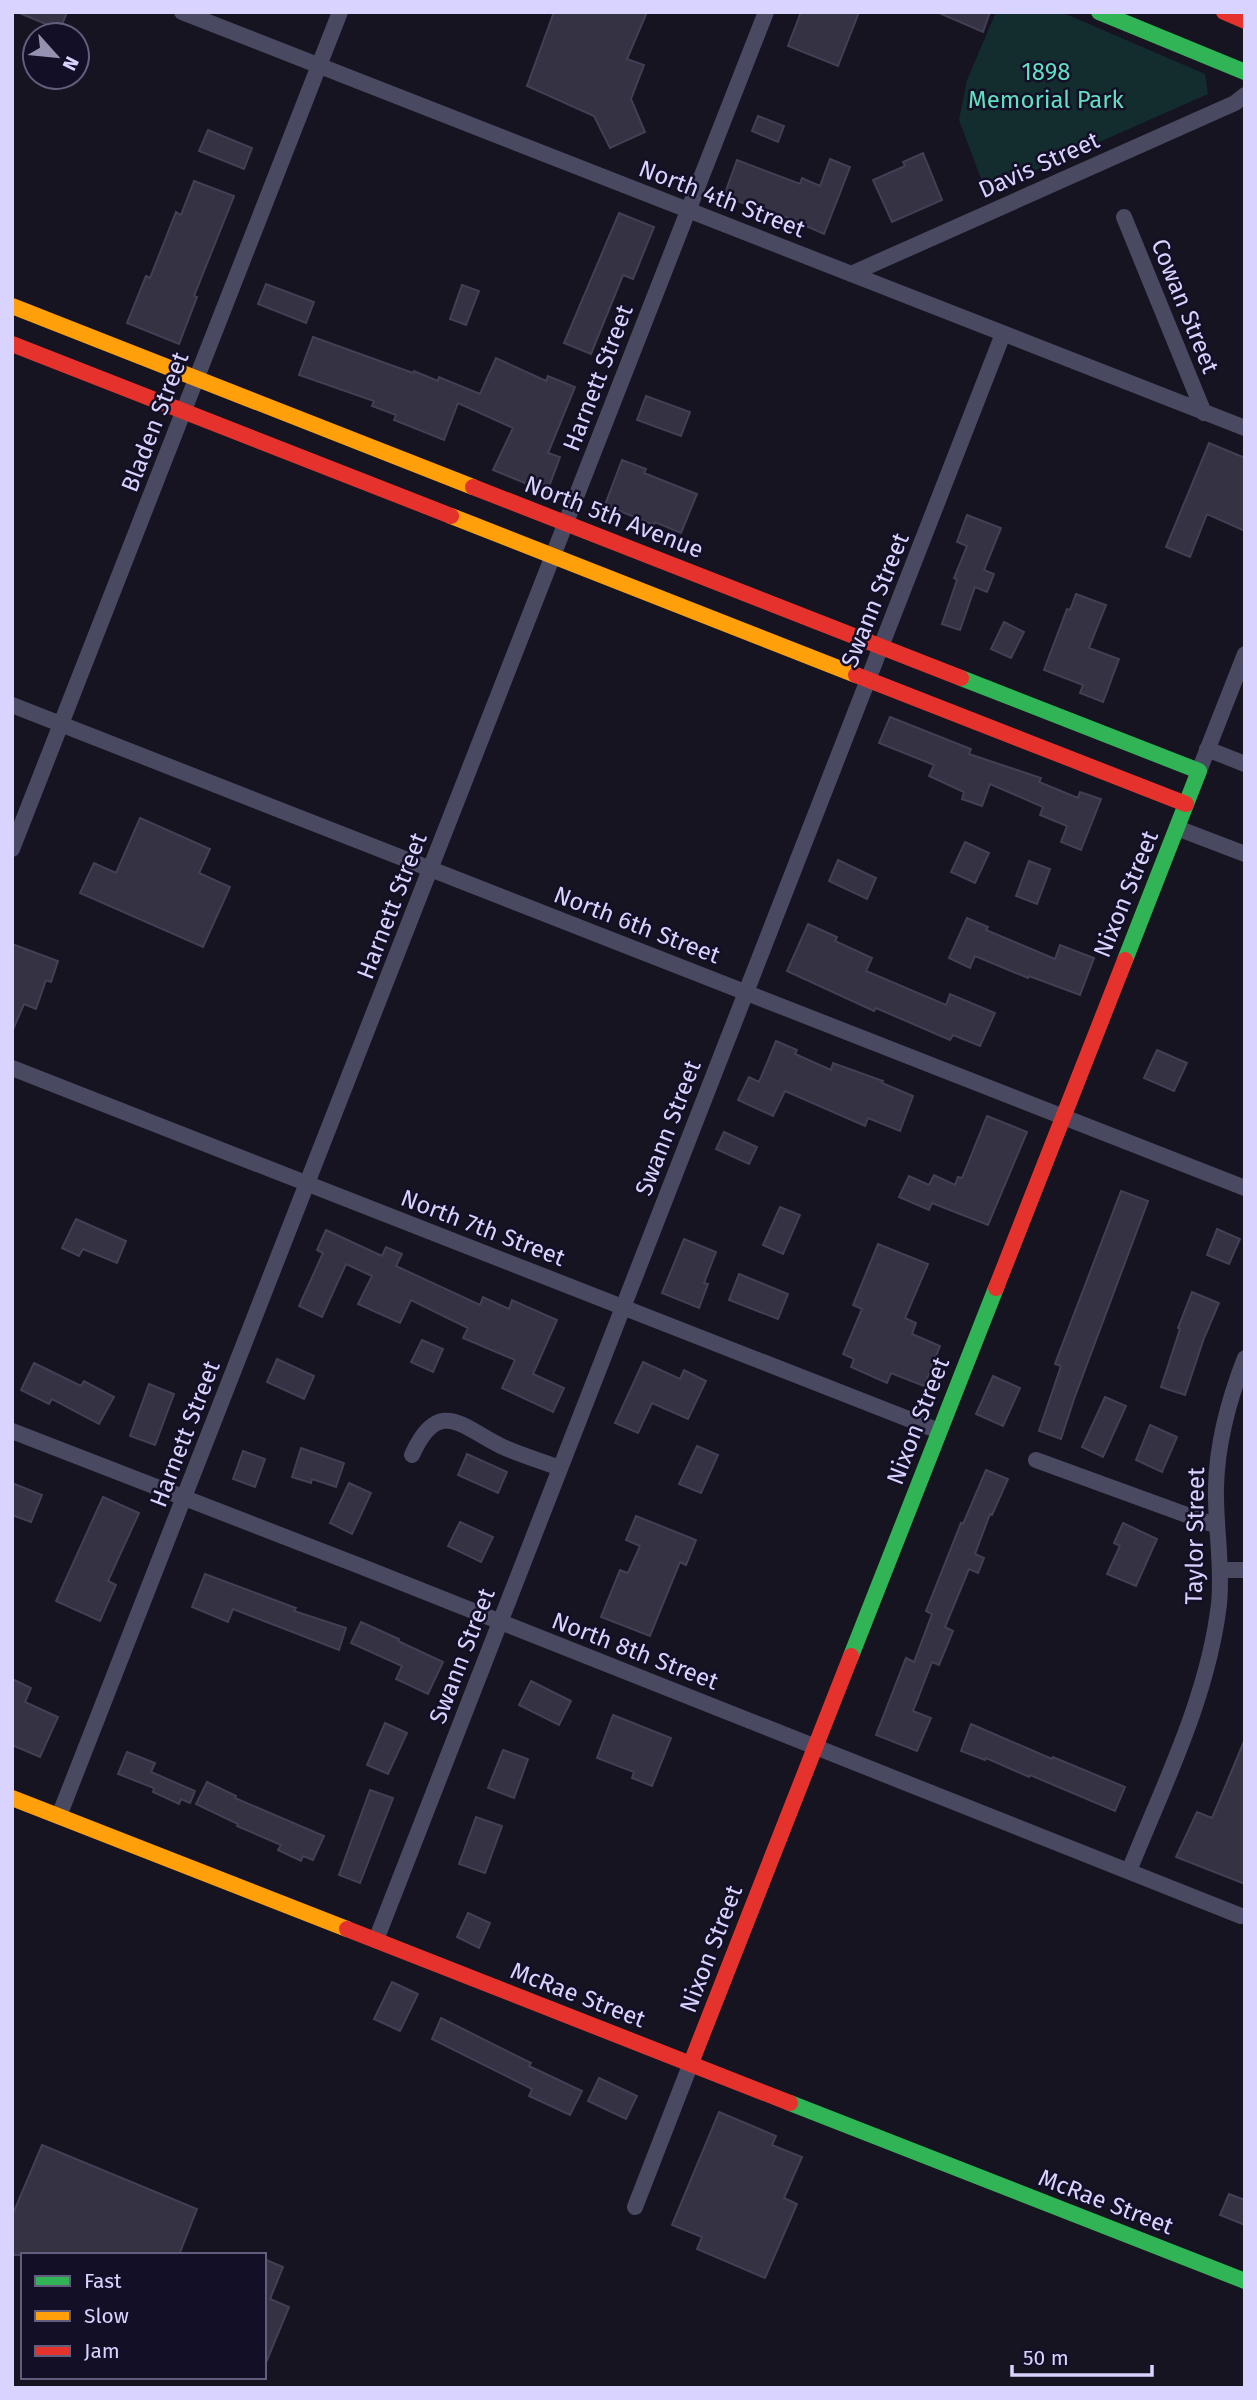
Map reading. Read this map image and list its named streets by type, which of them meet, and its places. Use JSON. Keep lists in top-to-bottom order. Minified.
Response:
{"streets":{"street":["Davis Street","North 4th Street","Cowan Street","Harnett Street","Bladen Street","North 5th Avenue","Swann Street","Nixon Street","North 6th Street","North 7th Street","Taylor Street","North 8th Street","McRae Street"]},"crossings":[["Davis Street","North 4th Street"],["North 4th Street","Cowan Street"],["North 4th Street","Harnett Street"],["North 4th Street","Bladen Street"],["North 4th Street","Swann Street"],["Harnett Street","North 5th Avenue"],["Harnett Street","North 6th Street"],["Harnett Street","North 7th Street"],["Harnett Street","North 8th Street"],["Harnett Street","McRae Street"],["Bladen Street","North 5th Avenue"],["Bladen Street","North 6th Street"],["North 5th Avenue","Swann Street"],["North 5th Avenue","Nixon Street"],["Swann Street","North 6th Street"],["Swann Street","North 7th Street"],["Swann Street","North 8th Street"],["Swann Street","McRae Street"],["Nixon Street","North 6th Street"],["Nixon Street","North 7th Street"],["Nixon Street","North 8th Street"],["Nixon Street","McRae Street"],["Taylor Street","North 8th Street"]],"parks":["1898 Memorial Park"],"legend":["Fast","Slow","Jam"],"scale_bar":"50 m","north":"bottom right"}
